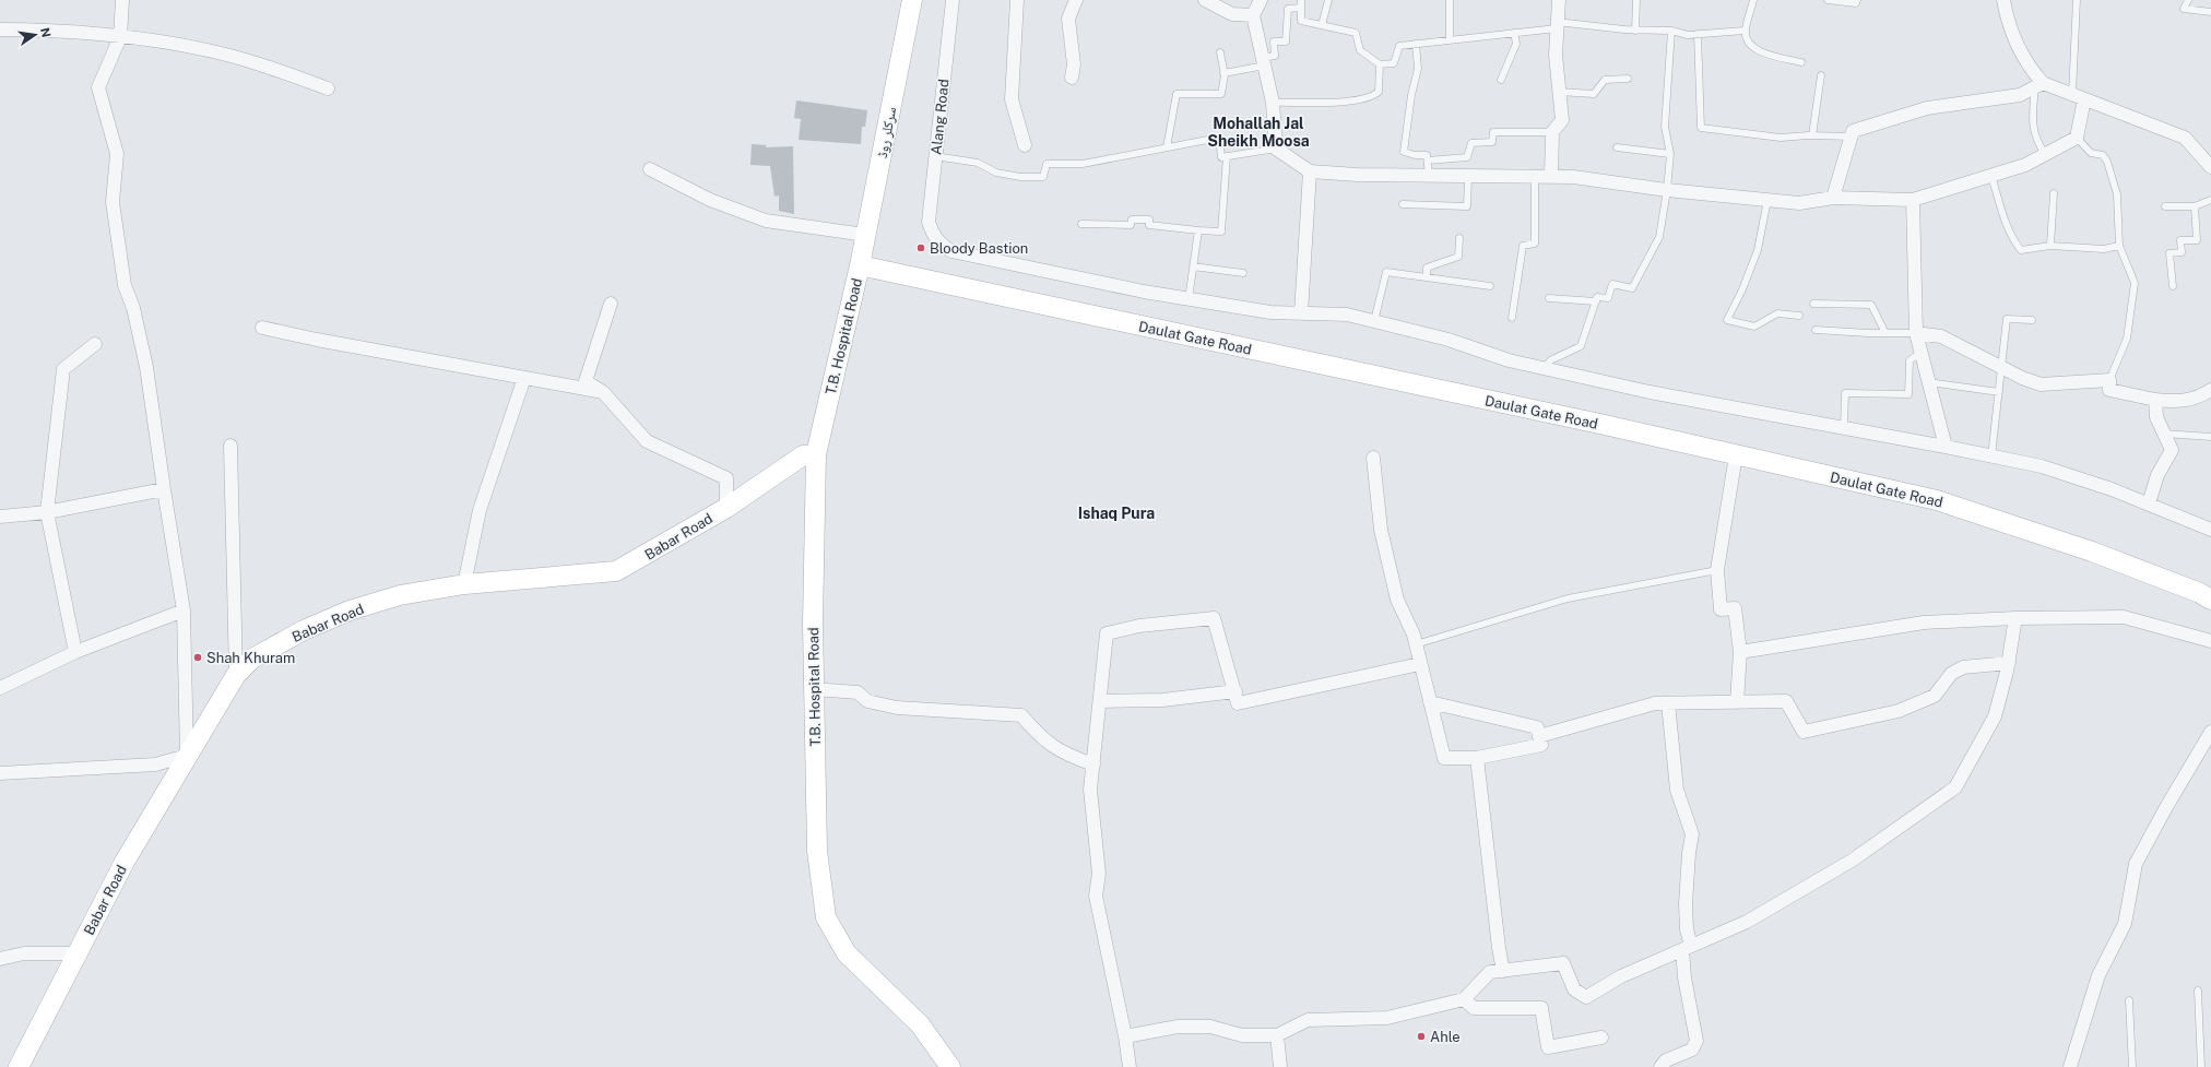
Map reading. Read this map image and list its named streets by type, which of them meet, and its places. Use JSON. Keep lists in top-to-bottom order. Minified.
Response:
{"streets":{"main road":["سرکلر روڈ","T.B. Hospital Road","Daulat Gate Road","Babar Road"],"street":["Alang Road"]},"crossings":[["سرکلر روڈ","T.B. Hospital Road"],["سرکلر روڈ","Daulat Gate Road"],["T.B. Hospital Road","Daulat Gate Road"],["T.B. Hospital Road","Babar Road"]],"districts":["Mohallah Jal Sheikh Moosa","Ishaq Pura"],"places":["Bloody Bastion","Shah Khuram","Ahle"],"north":"right"}
